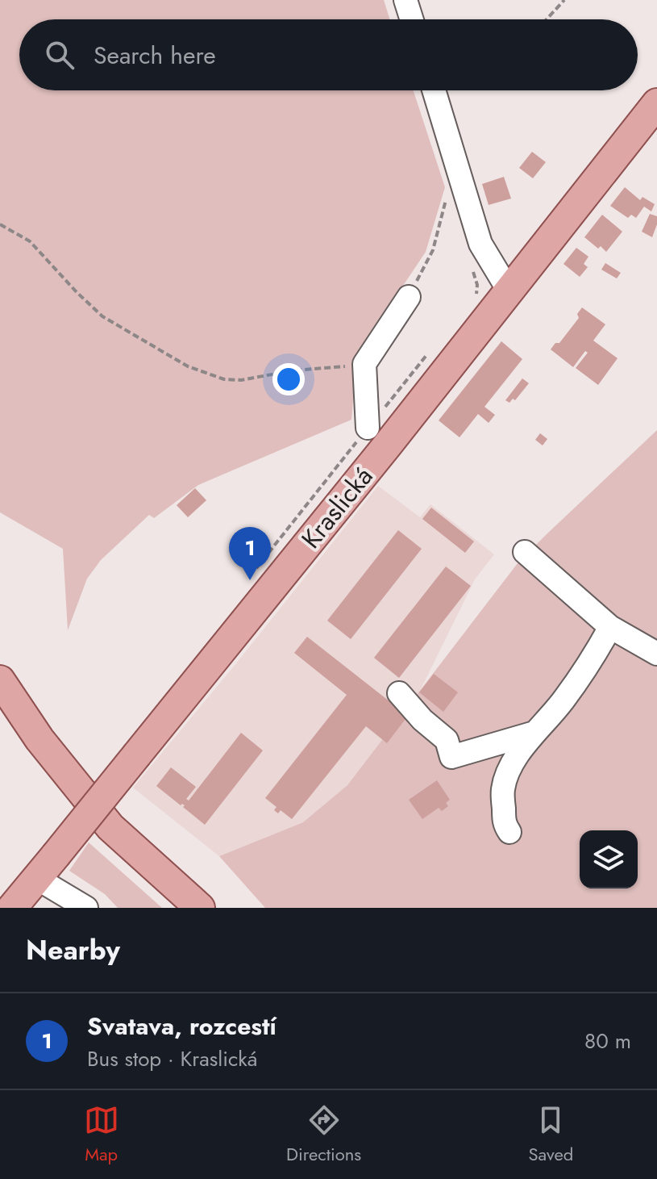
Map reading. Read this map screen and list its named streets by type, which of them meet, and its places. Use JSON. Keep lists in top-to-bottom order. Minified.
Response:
{"streets":{"main road":["Kraslická"]},"page":{"search":"Search here","pins":"1","heading":"Nearby","list":[{"mark":"1","name":"Svatava, rozcestí","note":"Bus stop · Kraslická","value":"80 m"}],"nav":["Map","Directions","Saved"]}}
